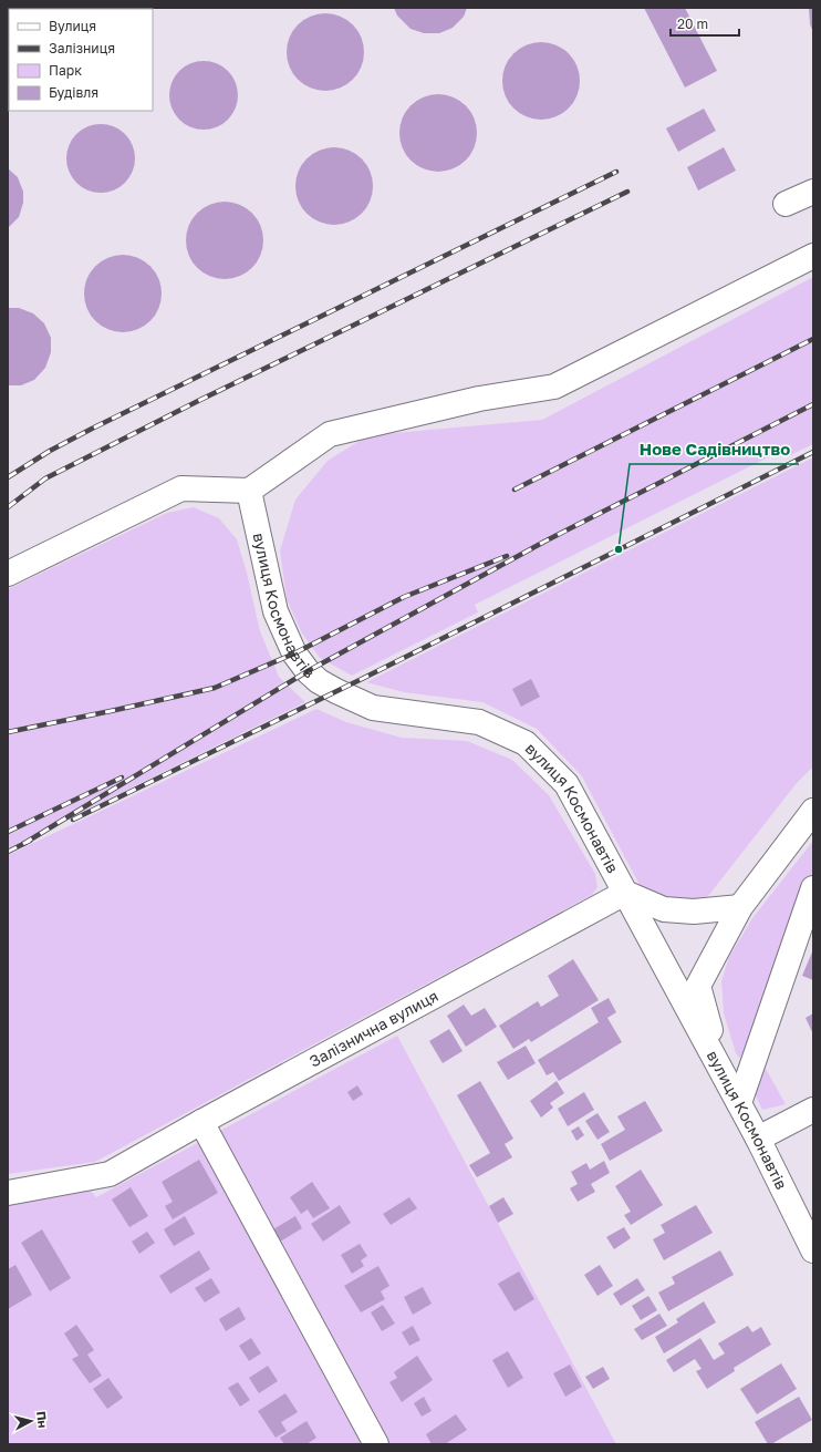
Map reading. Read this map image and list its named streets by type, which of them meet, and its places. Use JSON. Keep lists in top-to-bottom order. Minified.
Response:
{"streets":{"street":["вулиця Космонавтів","Залізнична вулиця"]},"crossings":[["вулиця Космонавтів","Залізнична вулиця"]],"places":["Нове Садівництво"],"legend":["Вулиця","Залізниця","Парк","Будівля"],"scale_bar":"20 m","north":"right"}
